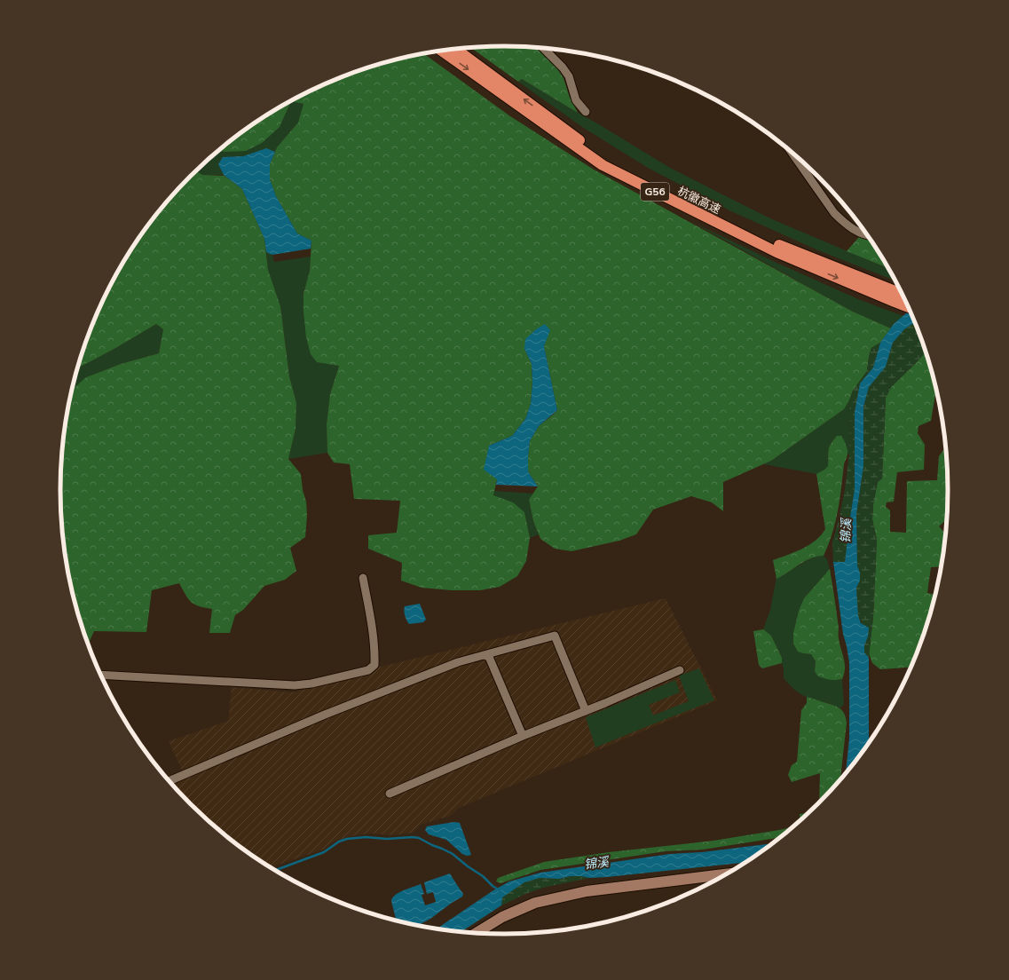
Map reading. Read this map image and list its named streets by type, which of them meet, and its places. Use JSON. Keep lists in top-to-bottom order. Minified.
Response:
{"streets":{"highway":["G56","杭徽高速"]},"water":["锦溪"]}
